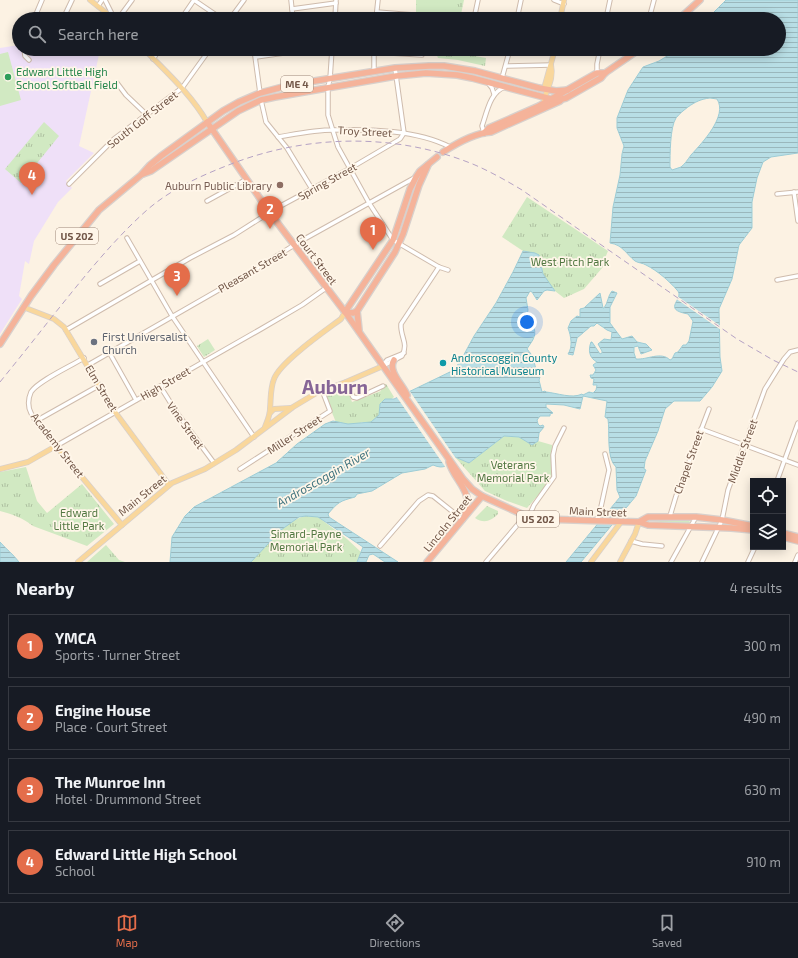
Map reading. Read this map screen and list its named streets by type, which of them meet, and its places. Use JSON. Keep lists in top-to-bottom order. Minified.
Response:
{"streets":{"highway":["ME 4","US 202","Court Street","Main Street","Lincoln Street"],"main road":["High Street","Elm Street","Academy Street"],"street":["South Goff Street","Troy Street","Spring Street","Pleasant Street","Vine Street","Miller Street","Middle Street","Chapel Street"]},"crossings":[["ME 4","US 202"],["ME 4","Court Street"],["South Goff Street","Court Street"],["Troy Street","Spring Street"],["Spring Street","Court Street"],["Spring Street","Elm Street"],["US 202","Court Street"],["US 202","Elm Street"],["Court Street","Pleasant Street"],["Court Street","High Street"],["Court Street","Main Street"],["Pleasant Street","Elm Street"],["High Street","Elm Street"],["High Street","Vine Street"],["High Street","Academy Street"],["Elm Street","Academy Street"],["Elm Street","Main Street"],["Vine Street","Main Street"],["Miller Street","Main Street"],["Academy Street","Main Street"],["Middle Street","Main Street"],["Chapel Street","Main Street"],["Main Street","Lincoln Street"]],"districts":["Auburn"],"water":["Androscoggin River"],"parks":["West Pitch Park","Veterans Memorial Park","Edward Little Park","Simard-Payne Memorial Park"],"places":["Edward Little High School Softball Field","Auburn Public Library","First Universalist Church","Androscoggin County Historical Museum"],"page":{"search":"Search here","pins":["4","2","1","3"],"heading":["Nearby","4 results"],"list":[{"mark":"1","name":"YMCA","note":"Sports · Turner Street","value":"300 m"},{"mark":"2","name":"Engine House","note":"Place · Court Street","value":"490 m"},{"mark":"3","name":"The Munroe Inn","note":"Hotel · Drummond Street","value":"630 m"},{"mark":"4","name":"Edward Little High School","note":"School","value":"910 m"}],"nav":["Map","Directions","Saved"]}}
